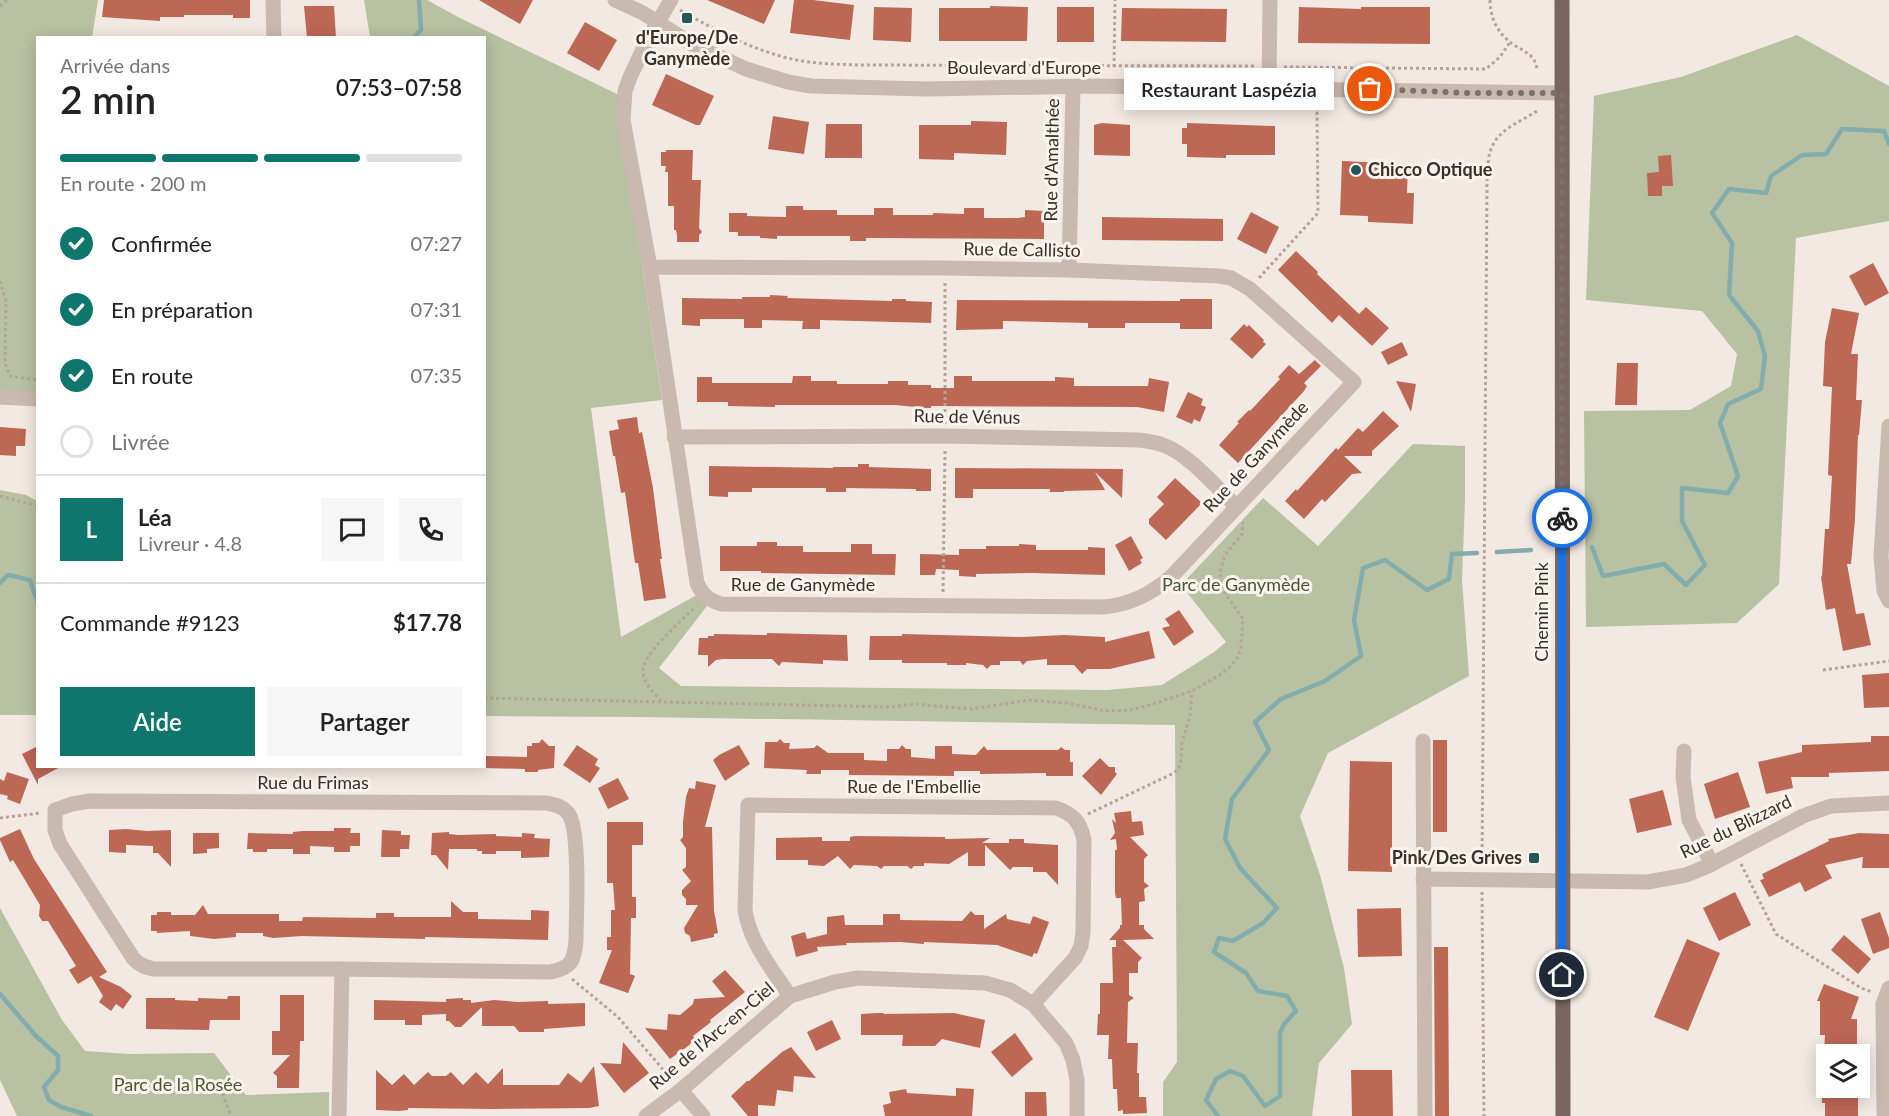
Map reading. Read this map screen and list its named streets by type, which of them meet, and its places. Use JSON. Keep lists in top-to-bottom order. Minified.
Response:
{"streets":{"main road":["Chemin Pink"],"street":["Boulevard d'Europe","Rue d'Amalthée","Rue de Callisto","Rue de Vénus","Rue de Ganymède","Rue du Frimas","Rue de l'Embellie","Rue du Blizzard","Rue de l'Arc-en-Ciel"]},"crossings":[["Boulevard d'Europe","Rue d'Amalthée"],["Boulevard d'Europe","Rue de Ganymède"],["Boulevard d'Europe","Chemin Pink"],["Rue d'Amalthée","Rue de Callisto"],["Rue de Callisto","Rue de Ganymède"],["Rue de Vénus","Rue de Ganymède"],["Chemin Pink","Rue du Blizzard"],["Rue de l'Embellie","Rue de l'Arc-en-Ciel"]],"parks":["Parc de Ganymède","Parc de la Rosée"],"places":{"transit":["d'Europe/De Ganymède","Pink/Des Grives"],"other":["Restaurant Laspézia","Chicco Optique"]},"page":{"heading":["2 min","Arrivée dans","07:53–07:58"],"panel":["Léa","Livreur · 4.8","Commande #9123","$17.78"],"bubble":"Restaurant Laspézia","bar":"En route · 200 m","list":[["Confirmée","07:27"],["En préparation","07:31"],["En route","07:35"],"Livrée"],"round":"L","buttons":["Aide","Partager"]}}
